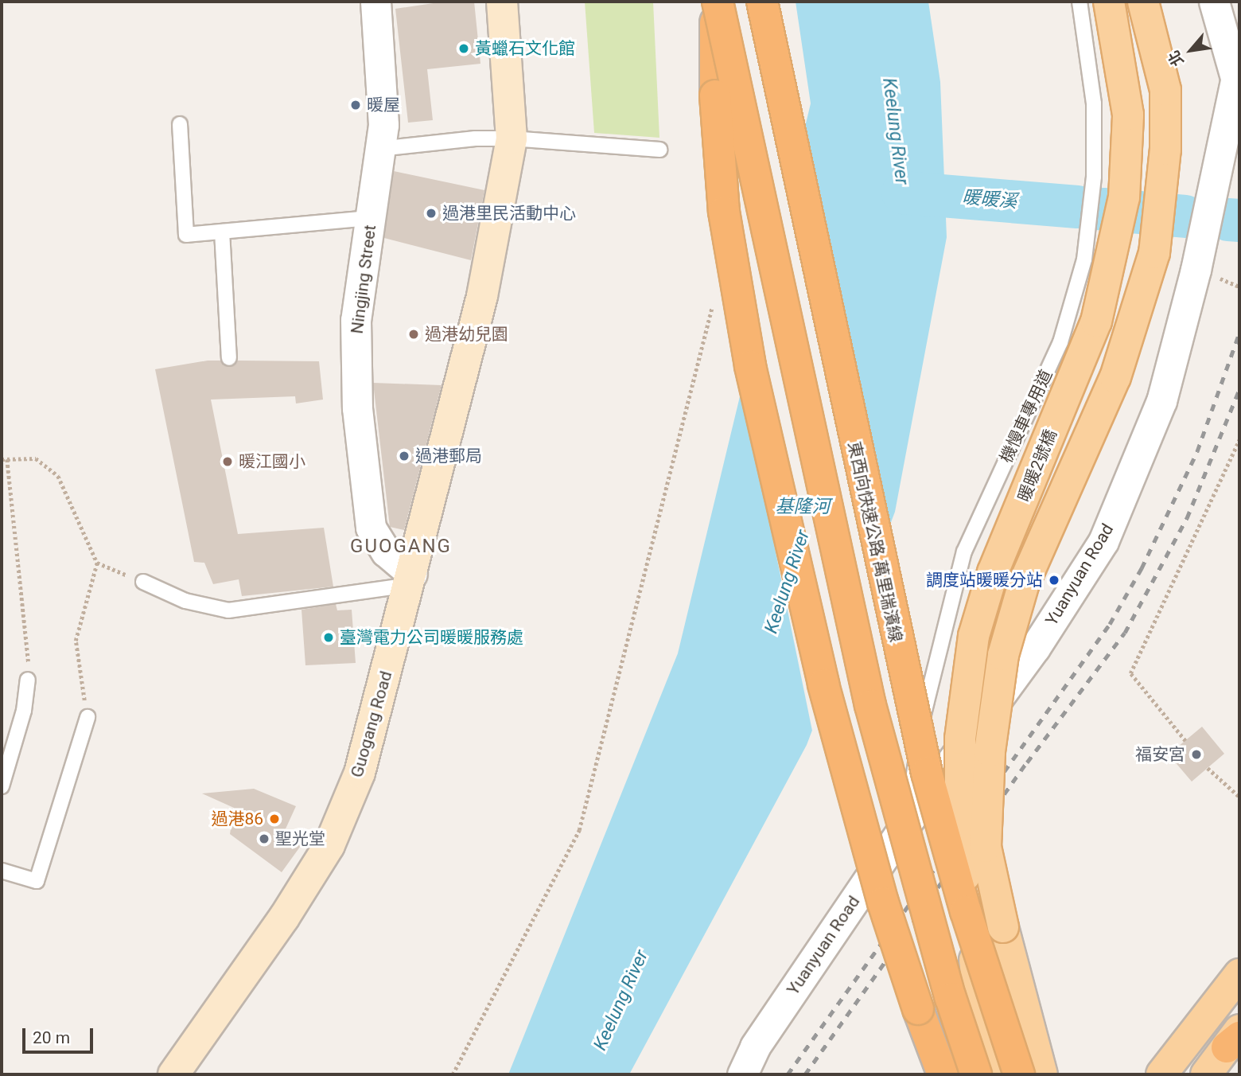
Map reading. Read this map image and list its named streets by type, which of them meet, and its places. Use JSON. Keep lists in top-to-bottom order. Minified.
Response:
{"streets":{"highway":["東西向快速公路 萬里瑞濱線"],"main road":["暖暖2號橋"],"street":["Ningjing Street","Yuanyuan Road","Guogang Road"],"lane":["機慢車專用道"]},"crossings":[["Ningjing Street","Guogang Road"],["機慢車專用道","Yuanyuan Road"],["暖暖2號橋","東西向快速公路 萬里瑞濱線"]],"districts":["GUOGANG"],"water":["Keelung River","暖暖溪","基隆河"],"places":["黃蠟石文化館","暖屋","過港里民活動中心","過港幼兒園","過港郵局","暖江國小","調度站暖暖分站","臺灣電力公司暖暖服務處","福安宮","過港86","聖光堂"],"scale_bar":"20 m","north":"bottom left"}
